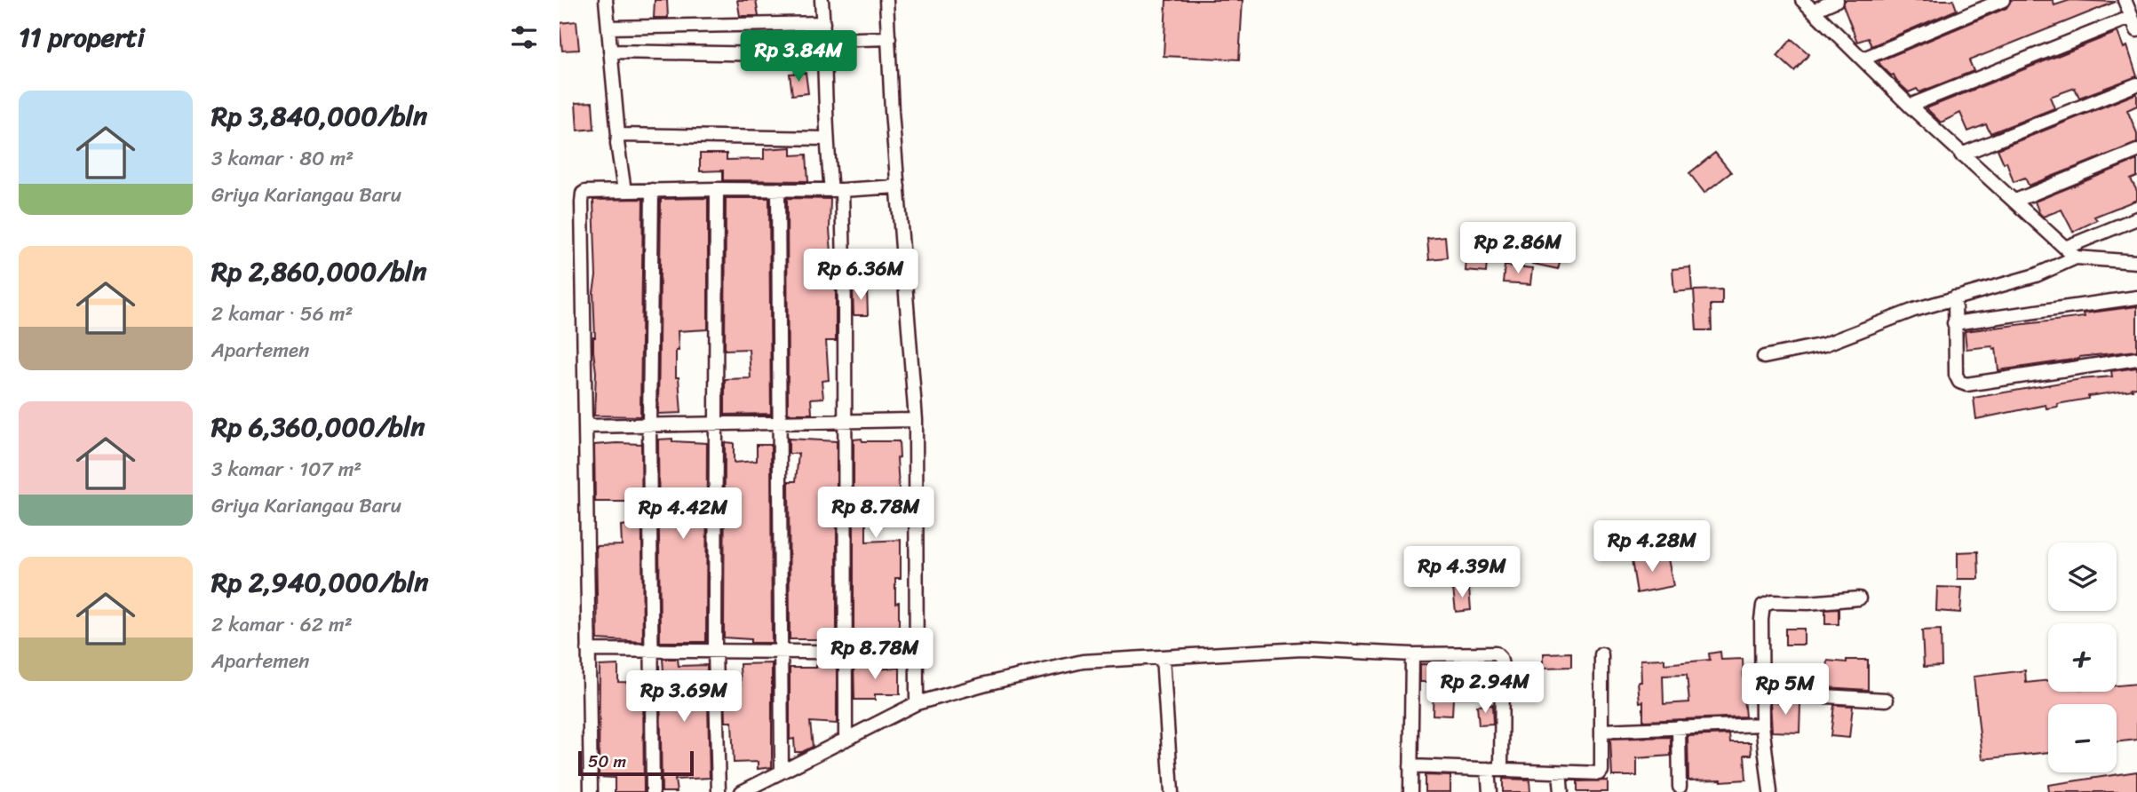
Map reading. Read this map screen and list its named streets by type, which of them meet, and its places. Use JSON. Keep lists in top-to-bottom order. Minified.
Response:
{"scale_bar":"50 m","page":{"heading":"11 properti","price":["Rp 3.84M","Rp 2.86M","Rp 6.36M","Rp 8.78M","Rp 4.42M","Rp 4.28M","Rp 4.39M","Rp 8.78M","Rp 2.94M","Rp 5M","Rp 3.69M"],"list":[{"name":"Rp 3,840,000/bln","note":"3 kamar · 80 m² · Griya Kariangau Baru"},{"name":"Rp 2,860,000/bln","note":"2 kamar · 56 m² · Apartemen"},{"name":"Rp 6,360,000/bln","note":"3 kamar · 107 m² · Griya Kariangau Baru"},{"name":"Rp 2,940,000/bln","note":"2 kamar · 62 m² · Apartemen"}],"map_buttons":["+","−"],"scale":"50 m"}}
